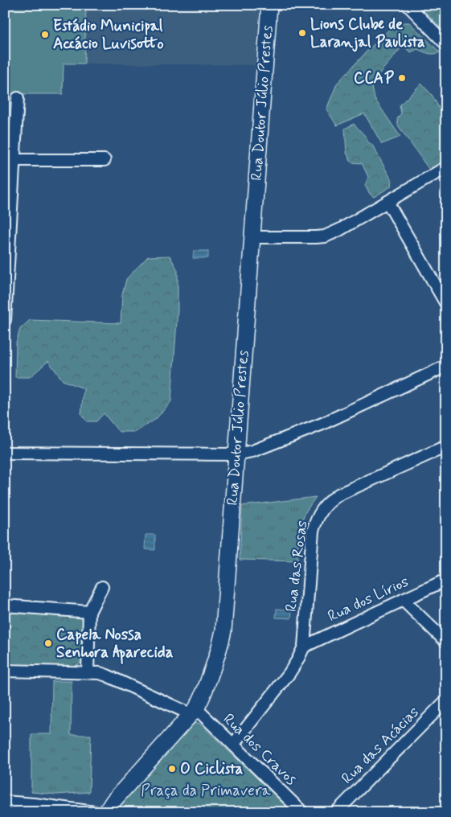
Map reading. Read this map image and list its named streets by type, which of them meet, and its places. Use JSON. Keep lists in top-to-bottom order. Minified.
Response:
{"streets":{"street":["Rua Doutor Júlio Prestes","Rua das Rosas","Rua dos Lírios","Rua das Acácias","Rua dos Cravos"]},"crossings":[["Rua Doutor Júlio Prestes","Rua dos Cravos"],["Rua das Rosas","Rua dos Lírios"],["Rua das Rosas","Rua dos Cravos"]],"parks":["Praça da Primavera"],"places":["Lions Clube de Laranjal Paulista","Estádio Municipal Accácio Luvisotto","CCAP","Capela Nossa Senhora Aparecida","O Ciclista"]}
